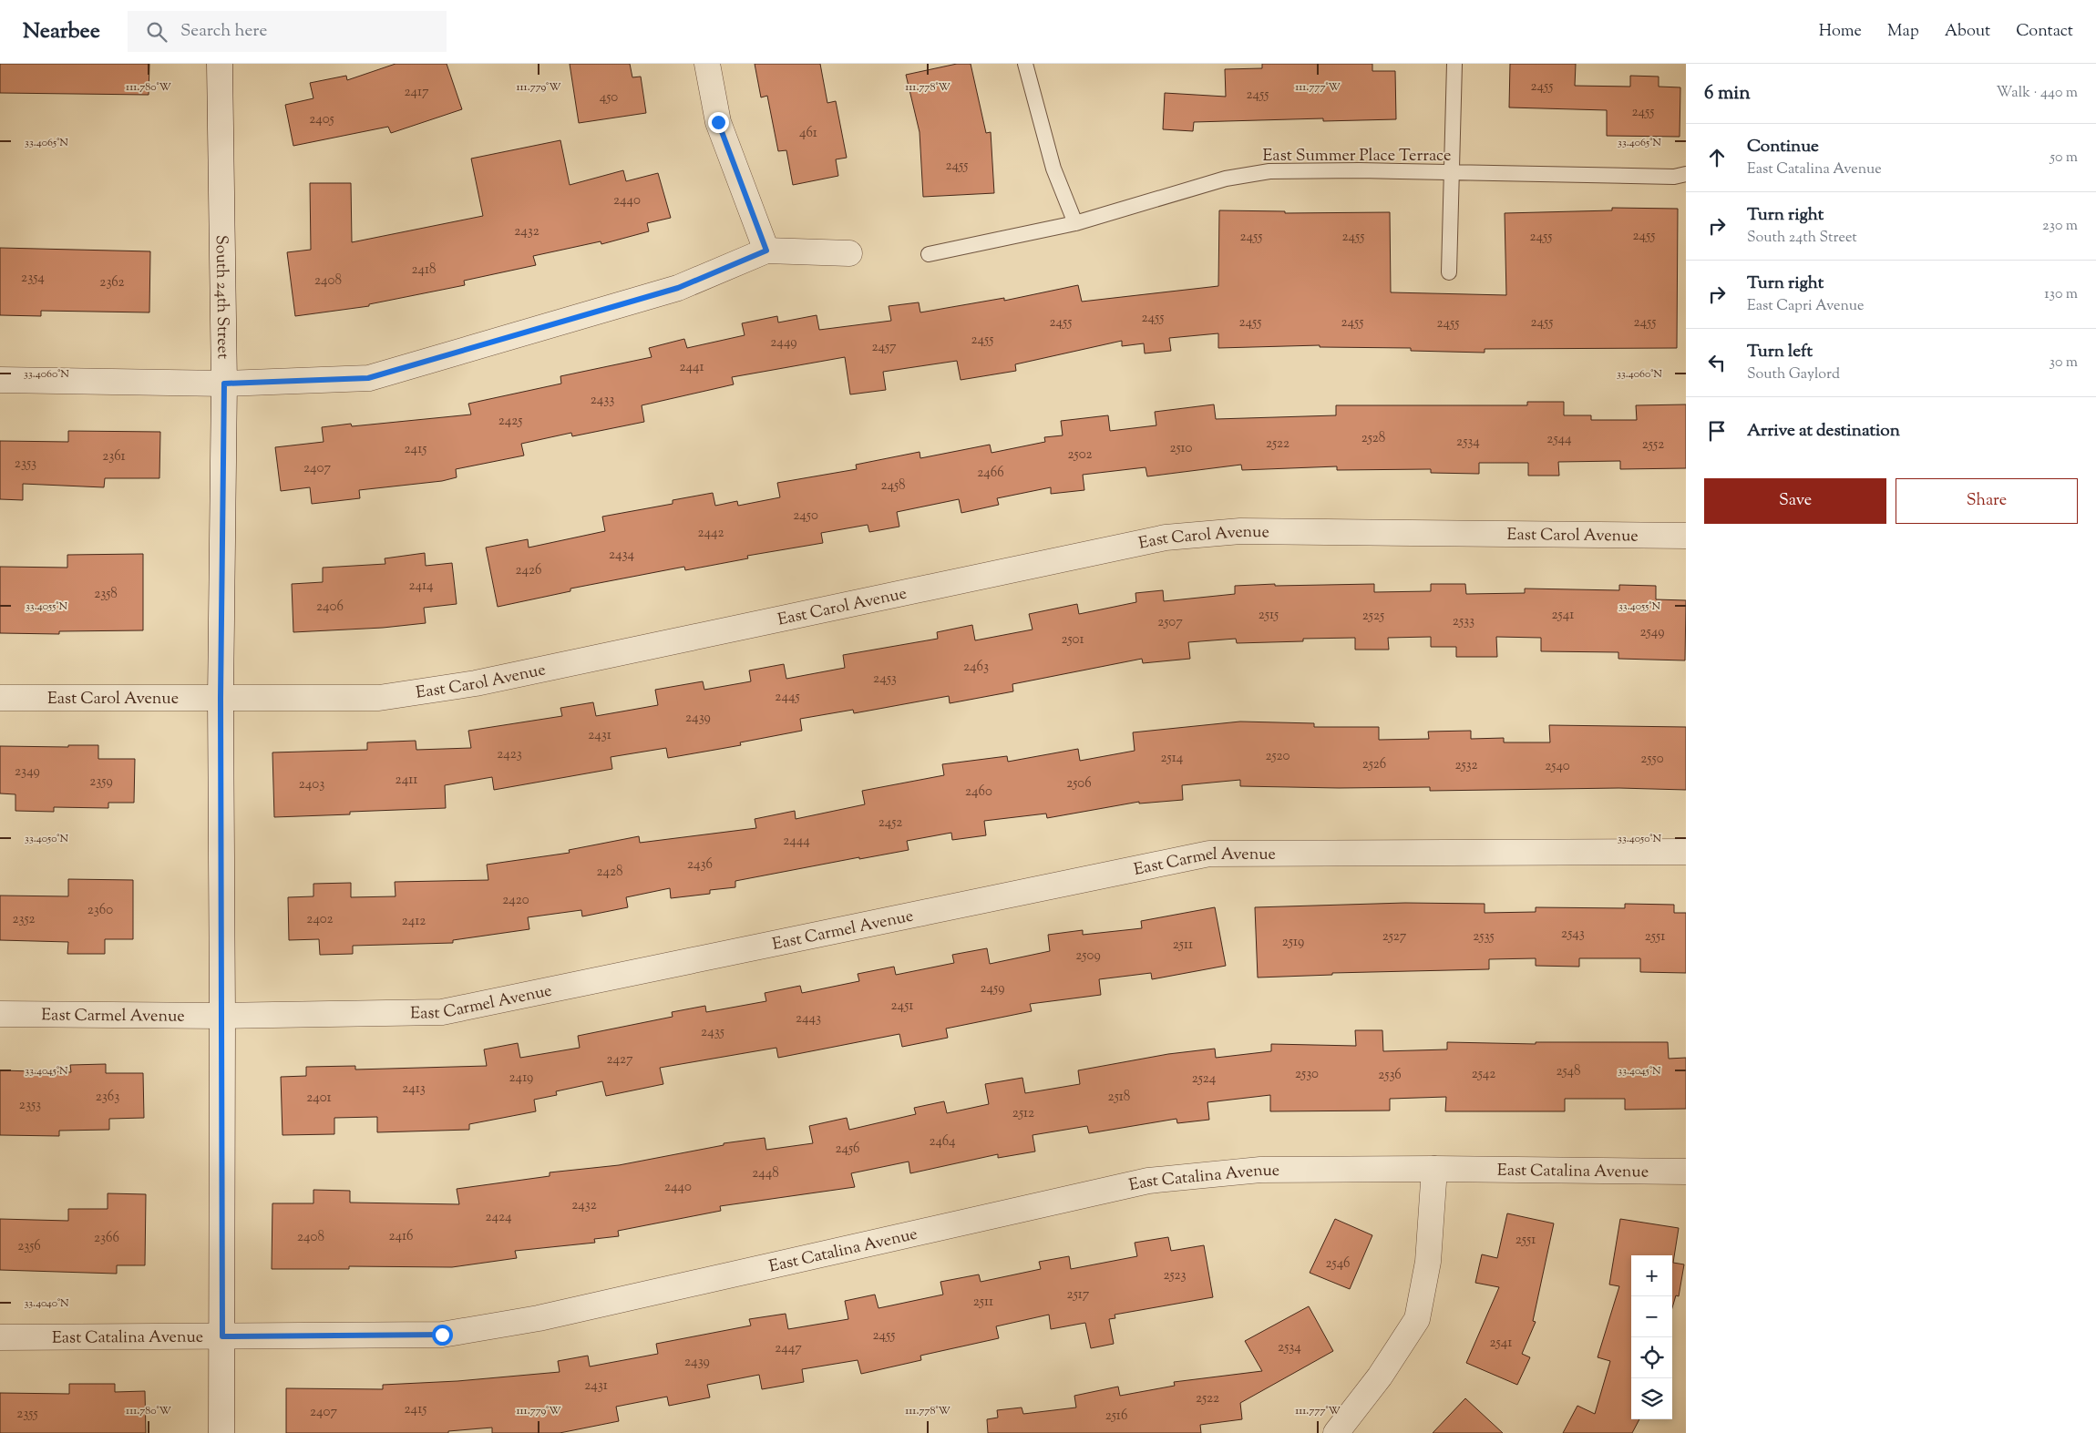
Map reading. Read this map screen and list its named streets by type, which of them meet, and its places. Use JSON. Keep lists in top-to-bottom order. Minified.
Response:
{"streets":{"street":["South 24th Street","East Carol Avenue","East Carmel Avenue","East Catalina Avenue"],"lane":["East Summer Place Terrace"]},"crossings":[["South 24th Street","East Carol Avenue"],["South 24th Street","East Carmel Avenue"],["South 24th Street","East Catalina Avenue"]],"house_numbers":["2455","2417","2455","450","2455","2405","461","2455","2440","2432","2455","2455","2455","2455","2418","2354","2408","2362","2455","2455","2455","2455","2455","2455","2455","2455","2449","2457","2441","2433","2425","2528","2544","2534","2522","2552","2510","2415","2502","2361","2353","2407","2466","2458","2450","2442","2434","2426","2414","2358","2406","2515","2541","2525","2533","2507","2549","2501","2463","2453","2445","2439","2431","2423","2520","2514","2550","2526","2532","2540","2349","2411","2359","2506","2403","2460","2452","2444","2436","2428","2420","2360","2352","2402","2412","2543","2527","2535","2551","2519","2511","2509","2459","2451","2443","2435","2427","2548","2530","2542","2536","2419","2524","2413","2363","2518","2401","2353","2512","2464","2456","2448","2440","2432","2424","2416","2408","2366","2551","2356","2546","2523","2517","2511","2455","2541","2534","2447","2439","2431","2522","2415","2407","2355","2516"],"page":{"header":"Nearbee","search":"Search here","nav":["Home","Map","About","Contact"],"heading":["6 min","Walk · 440 m"],"list":[["Continue","East Catalina Avenue","50 m"],["Turn right","South 24th Street","230 m"],["Turn right","East Capri Avenue","130 m"],["Turn left","South Gaylord","30 m"],"Arrive at destination"],"buttons":["Save","Share"],"map_buttons":["+","−"]},"coordinates":["111.780°W","111.779°W","111.778°W","111.777°W","33.4065°N","33.4060°N","33.4055°N","33.4050°N","33.4045°N","33.4040°N"]}
